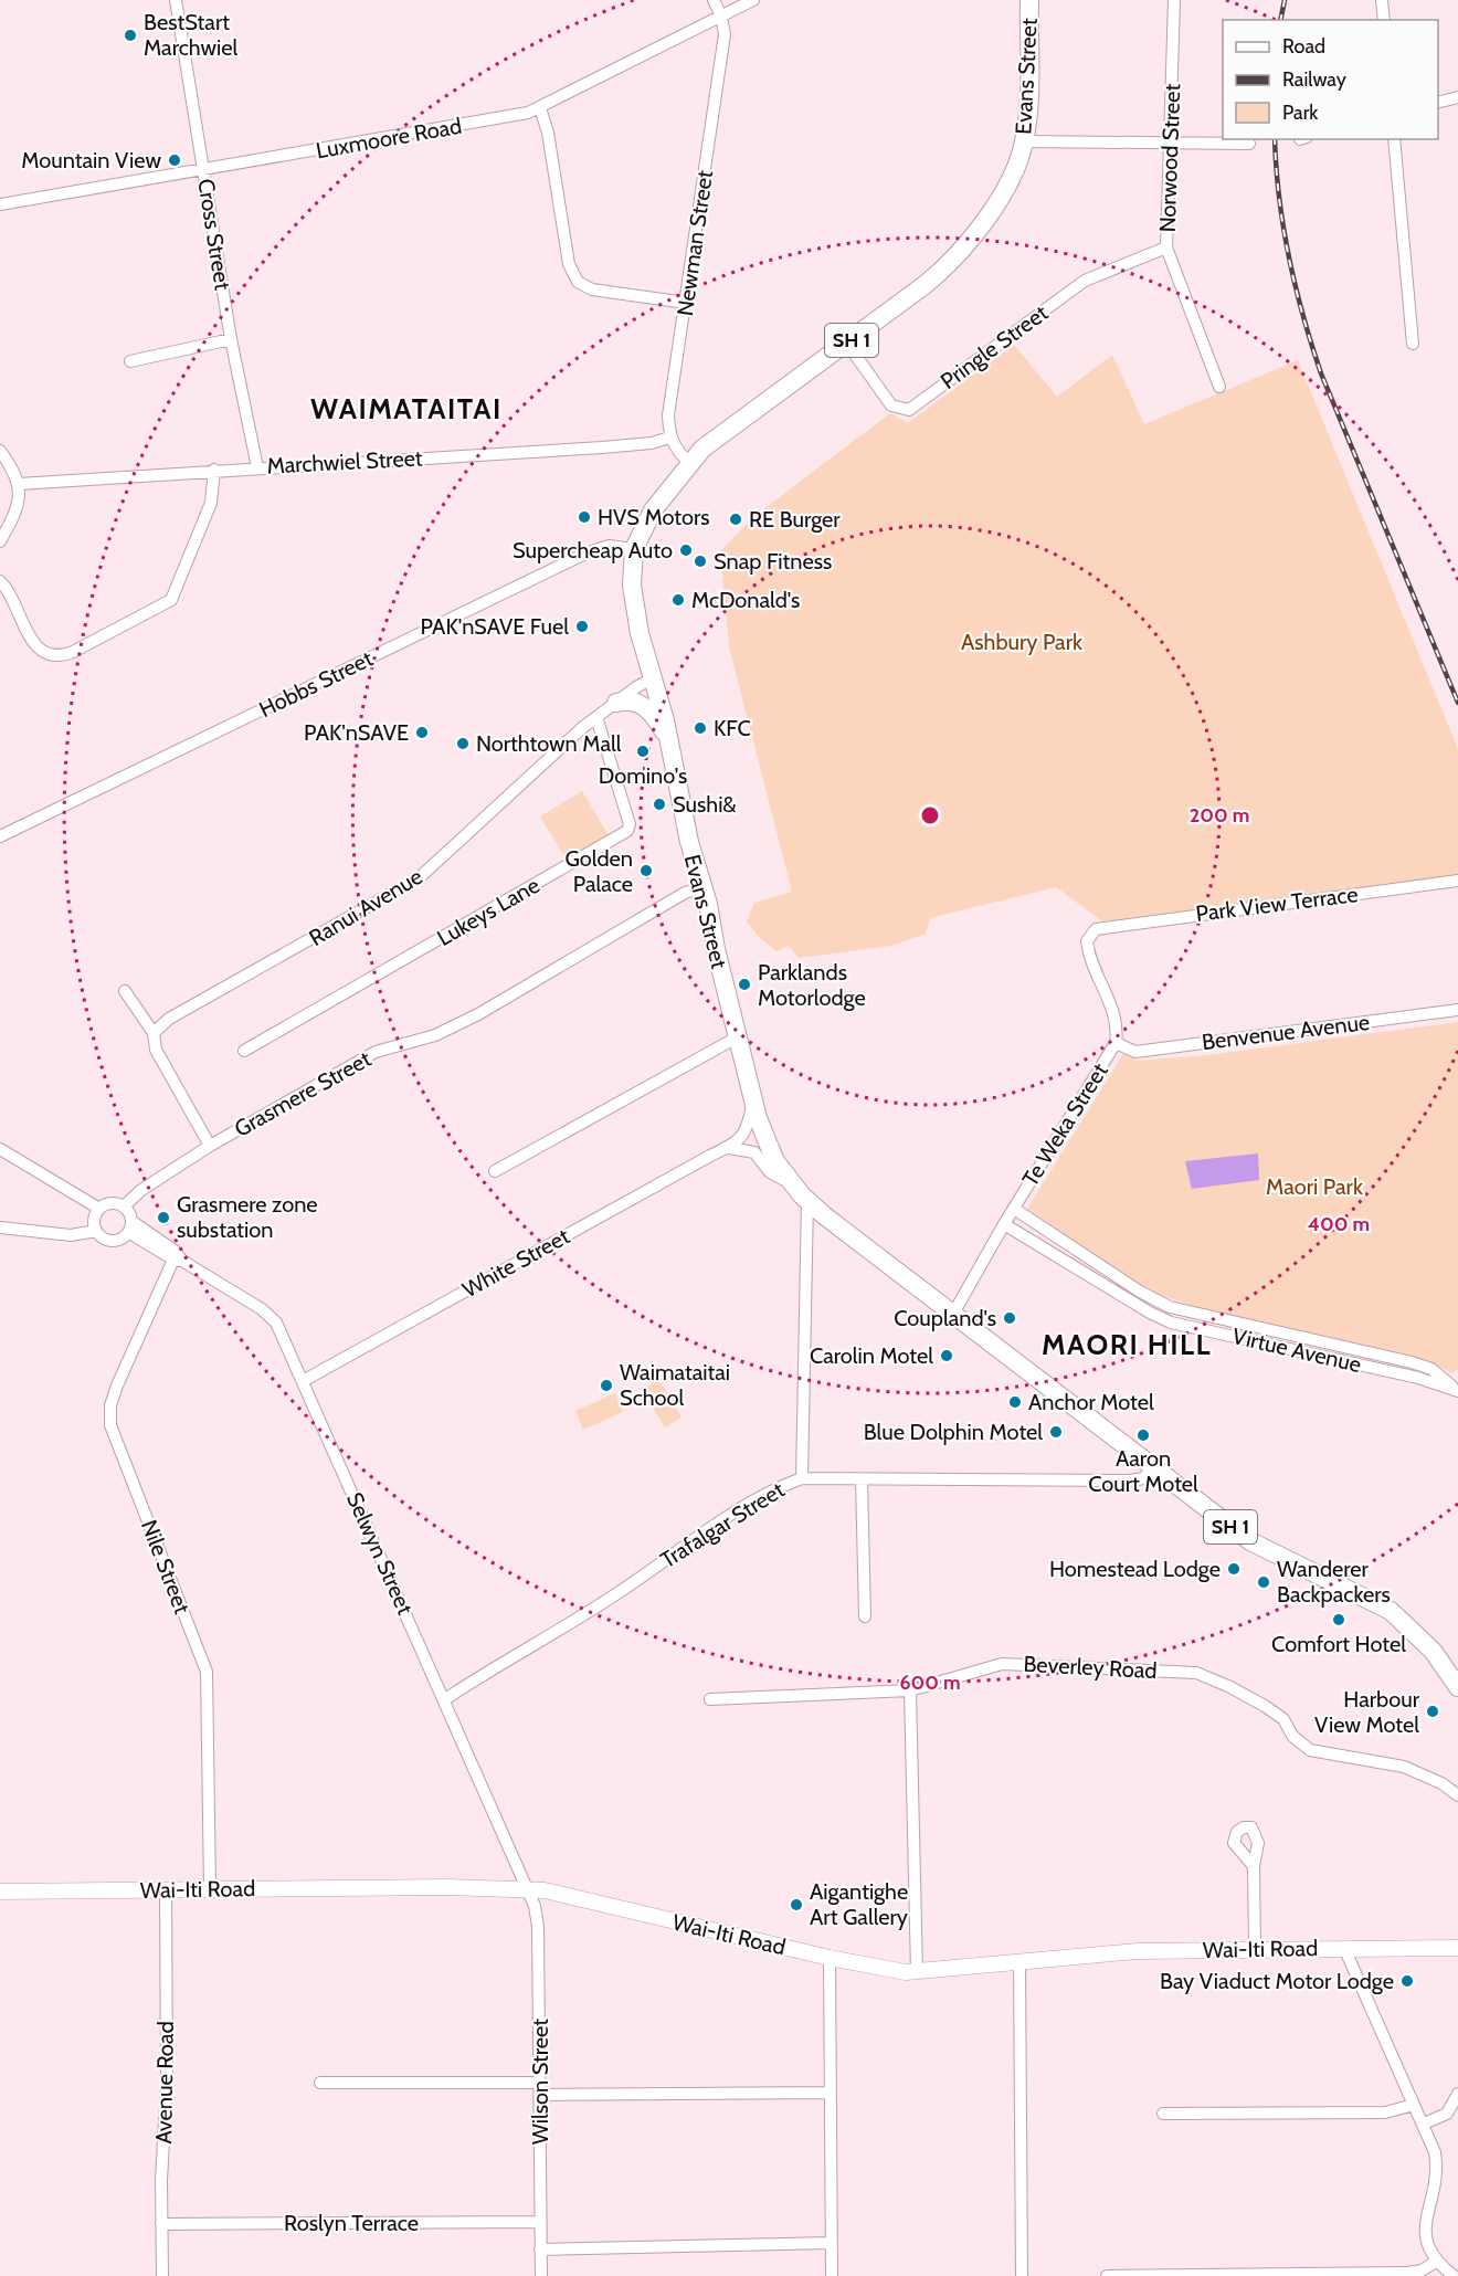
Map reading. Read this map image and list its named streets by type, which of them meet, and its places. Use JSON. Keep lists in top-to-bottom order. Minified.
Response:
{"streets":{"highway":["Evans Street","SH 1"],"main road":["Wai-Iti Road"],"street":["Luxmoore Road","Norwood Street","Cross Street","Newman Street","Pringle Street","Marchwiel Street","Hobbs Street","Park View Terrace","Ranui Avenue","Lukeys Lane","Benvenue Avenue","Grasmere Street","Te Weka Street","White Street","Virtue Avenue","Trafalgar Street","Selwyn Street","Nile Street","Beverley Road","Wilson Street","Avenue Road","Roslyn Terrace"]},"crossings":[["Evans Street","Pringle Street"],["Evans Street","Hobbs Street"],["Evans Street","Ranui Avenue"],["Evans Street","Grasmere Street"],["Evans Street","Te Weka Street"],["Evans Street","White Street"],["Evans Street","Trafalgar Street"],["Luxmoore Road","Cross Street"],["Luxmoore Road","Newman Street"],["Norwood Street","Pringle Street"],["Cross Street","Marchwiel Street"],["Newman Street","Marchwiel Street"],["Park View Terrace","Te Weka Street"],["Ranui Avenue","Lukeys Lane"],["Benvenue Avenue","Te Weka Street"],["Grasmere Street","Selwyn Street"],["Te Weka Street","Virtue Avenue"],["White Street","Selwyn Street"],["Trafalgar Street","Selwyn Street"],["Selwyn Street","Nile Street"],["Selwyn Street","Wai-Iti Road"],["Selwyn Street","Wilson Street"],["Nile Street","Wai-Iti Road"],["Wai-Iti Road","Wilson Street"],["Wai-Iti Road","Avenue Road"],["Wilson Street","Roslyn Terrace"],["Avenue Road","Roslyn Terrace"]],"districts":["WAIMATAITAI","MAORI HILL"],"parks":["Ashbury Park","Maori Park"],"places":["BestStart Marchwiel","Mountain View","HVS Motors","RE Burger","Supercheap Auto","Snap Fitness","McDonald's","PAK'nSAVE Fuel","KFC","PAK'nSAVE","Northtown Mall","Domino's","Sushi&","Golden Palace","Parklands Motorlodge","Grasmere zone substation","Coupland's","Carolin Motel","Waimataitai School","Anchor Motel","Blue Dolphin Motel","Aaron Court Motel","Homestead Lodge","Wanderer Backpackers","Comfort Hotel","Harbour View Motel","Aigantighe Art Gallery","Bay Viaduct Motor Lodge"],"legend":["Road","Railway","Park"],"rings":["200 m","400 m","600 m"]}
